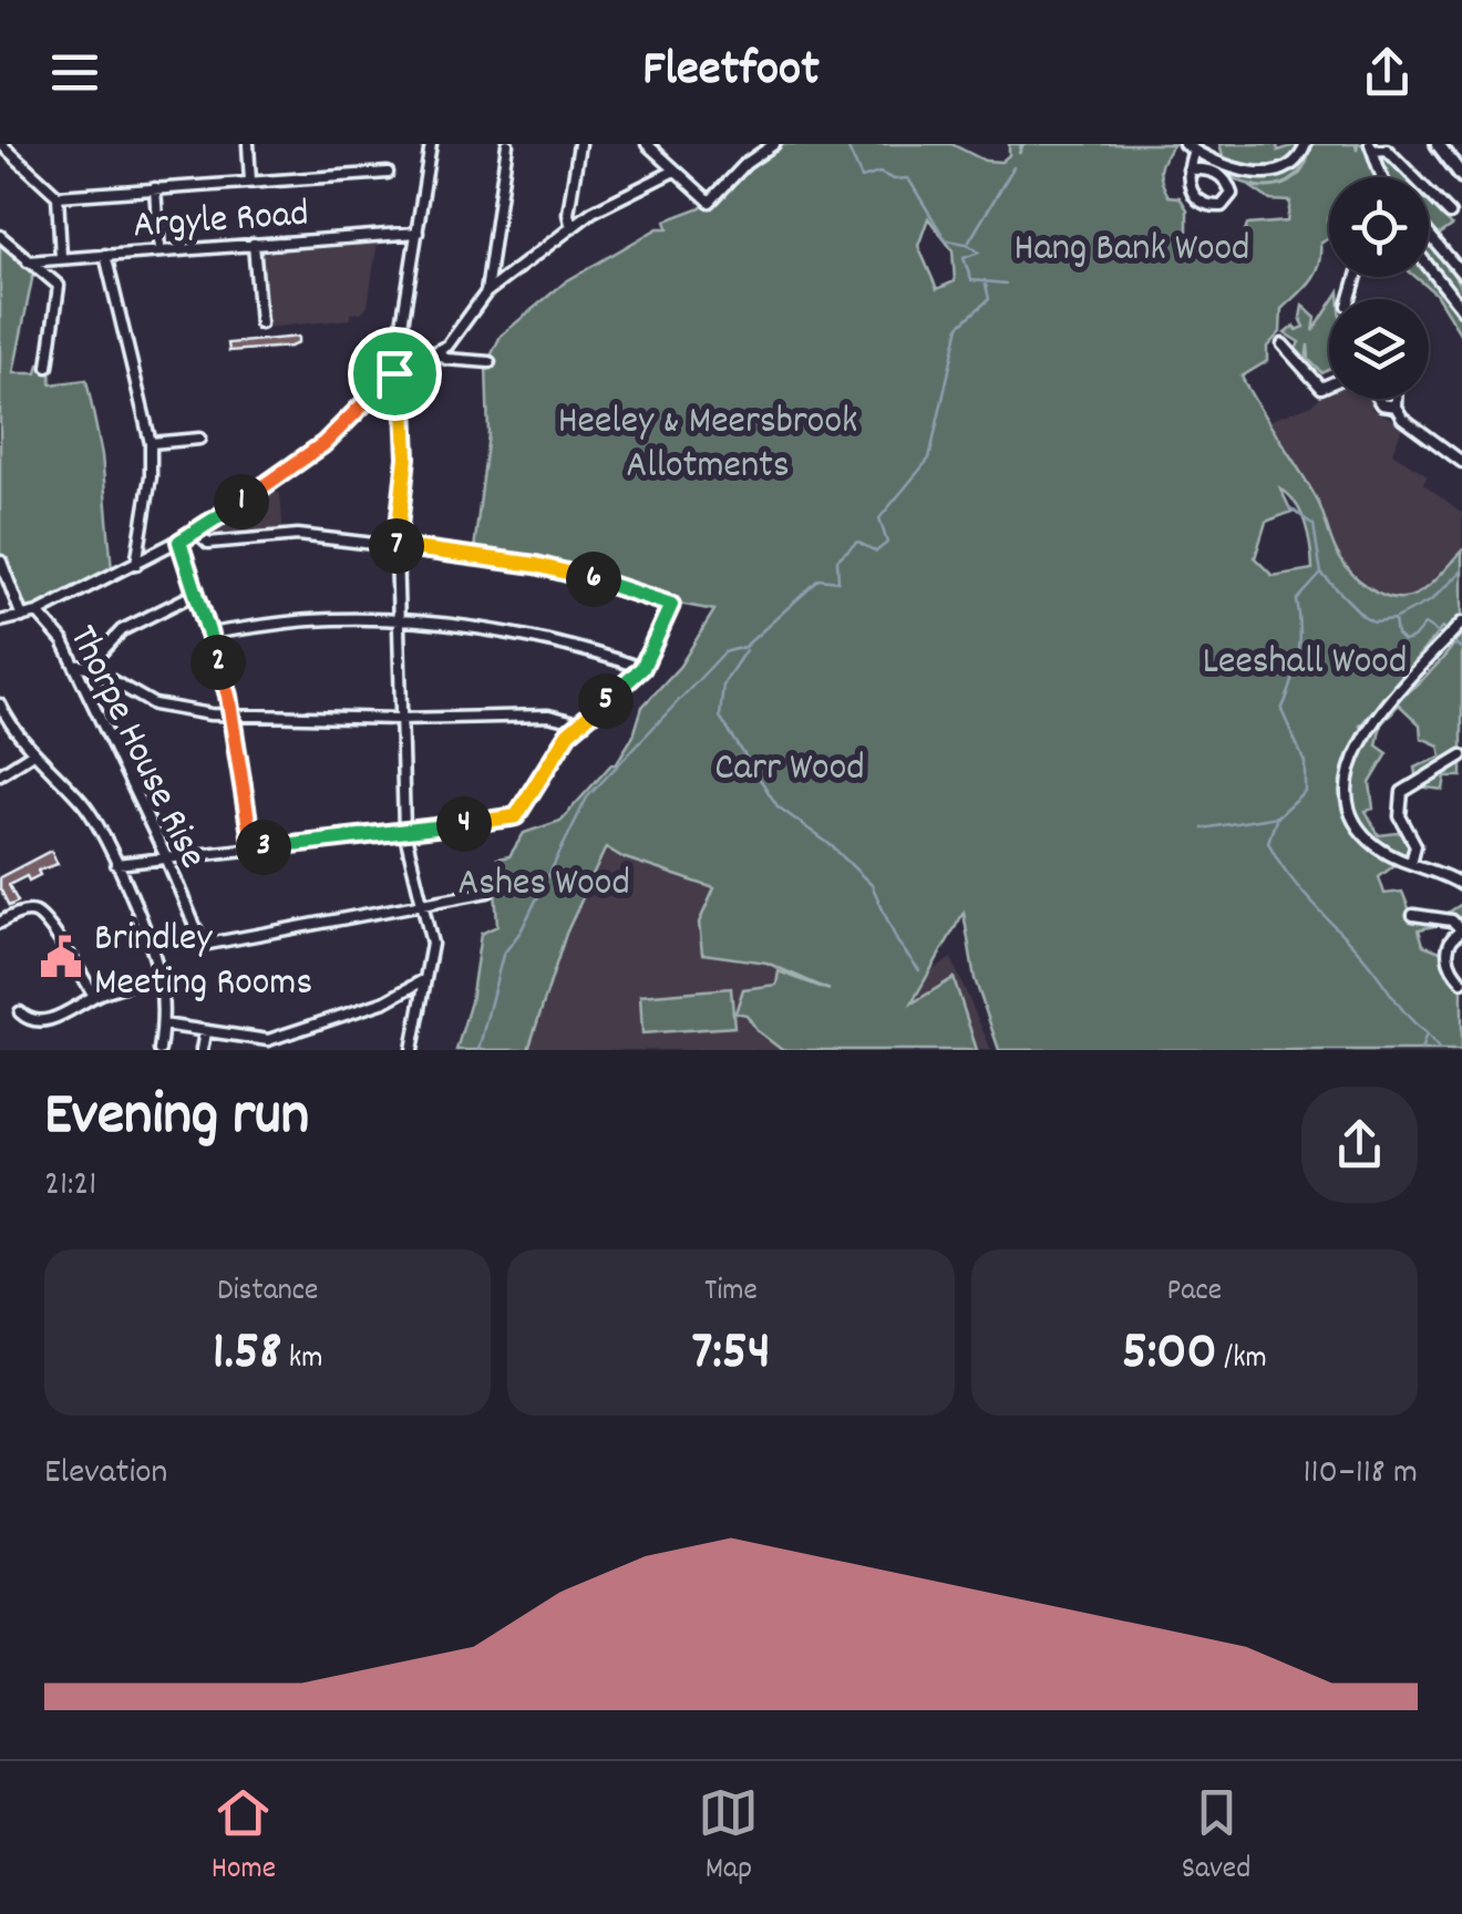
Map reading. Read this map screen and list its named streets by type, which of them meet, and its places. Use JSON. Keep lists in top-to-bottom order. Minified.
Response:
{"streets":{"street":["Argyle Road","Thorpe House Rise"]},"parks":["Hang Bank Wood","Heeley & Meersbrook Allotments","Leeshall Wood","Carr Wood","Ashes Wood"],"places":{"public building":["Brindley Meeting Rooms"]},"page":{"header":"Fleetfoot","pins":["1","7","6","2","5","4","3"],"heading":["Evening run","21:21"],"stats":[["Distance","1.58 km"],["Time","7:54"],["Pace","5:00 /km"]],"chart":["Elevation","110–118 m"],"tabs":["Home","Map","Saved"]}}
